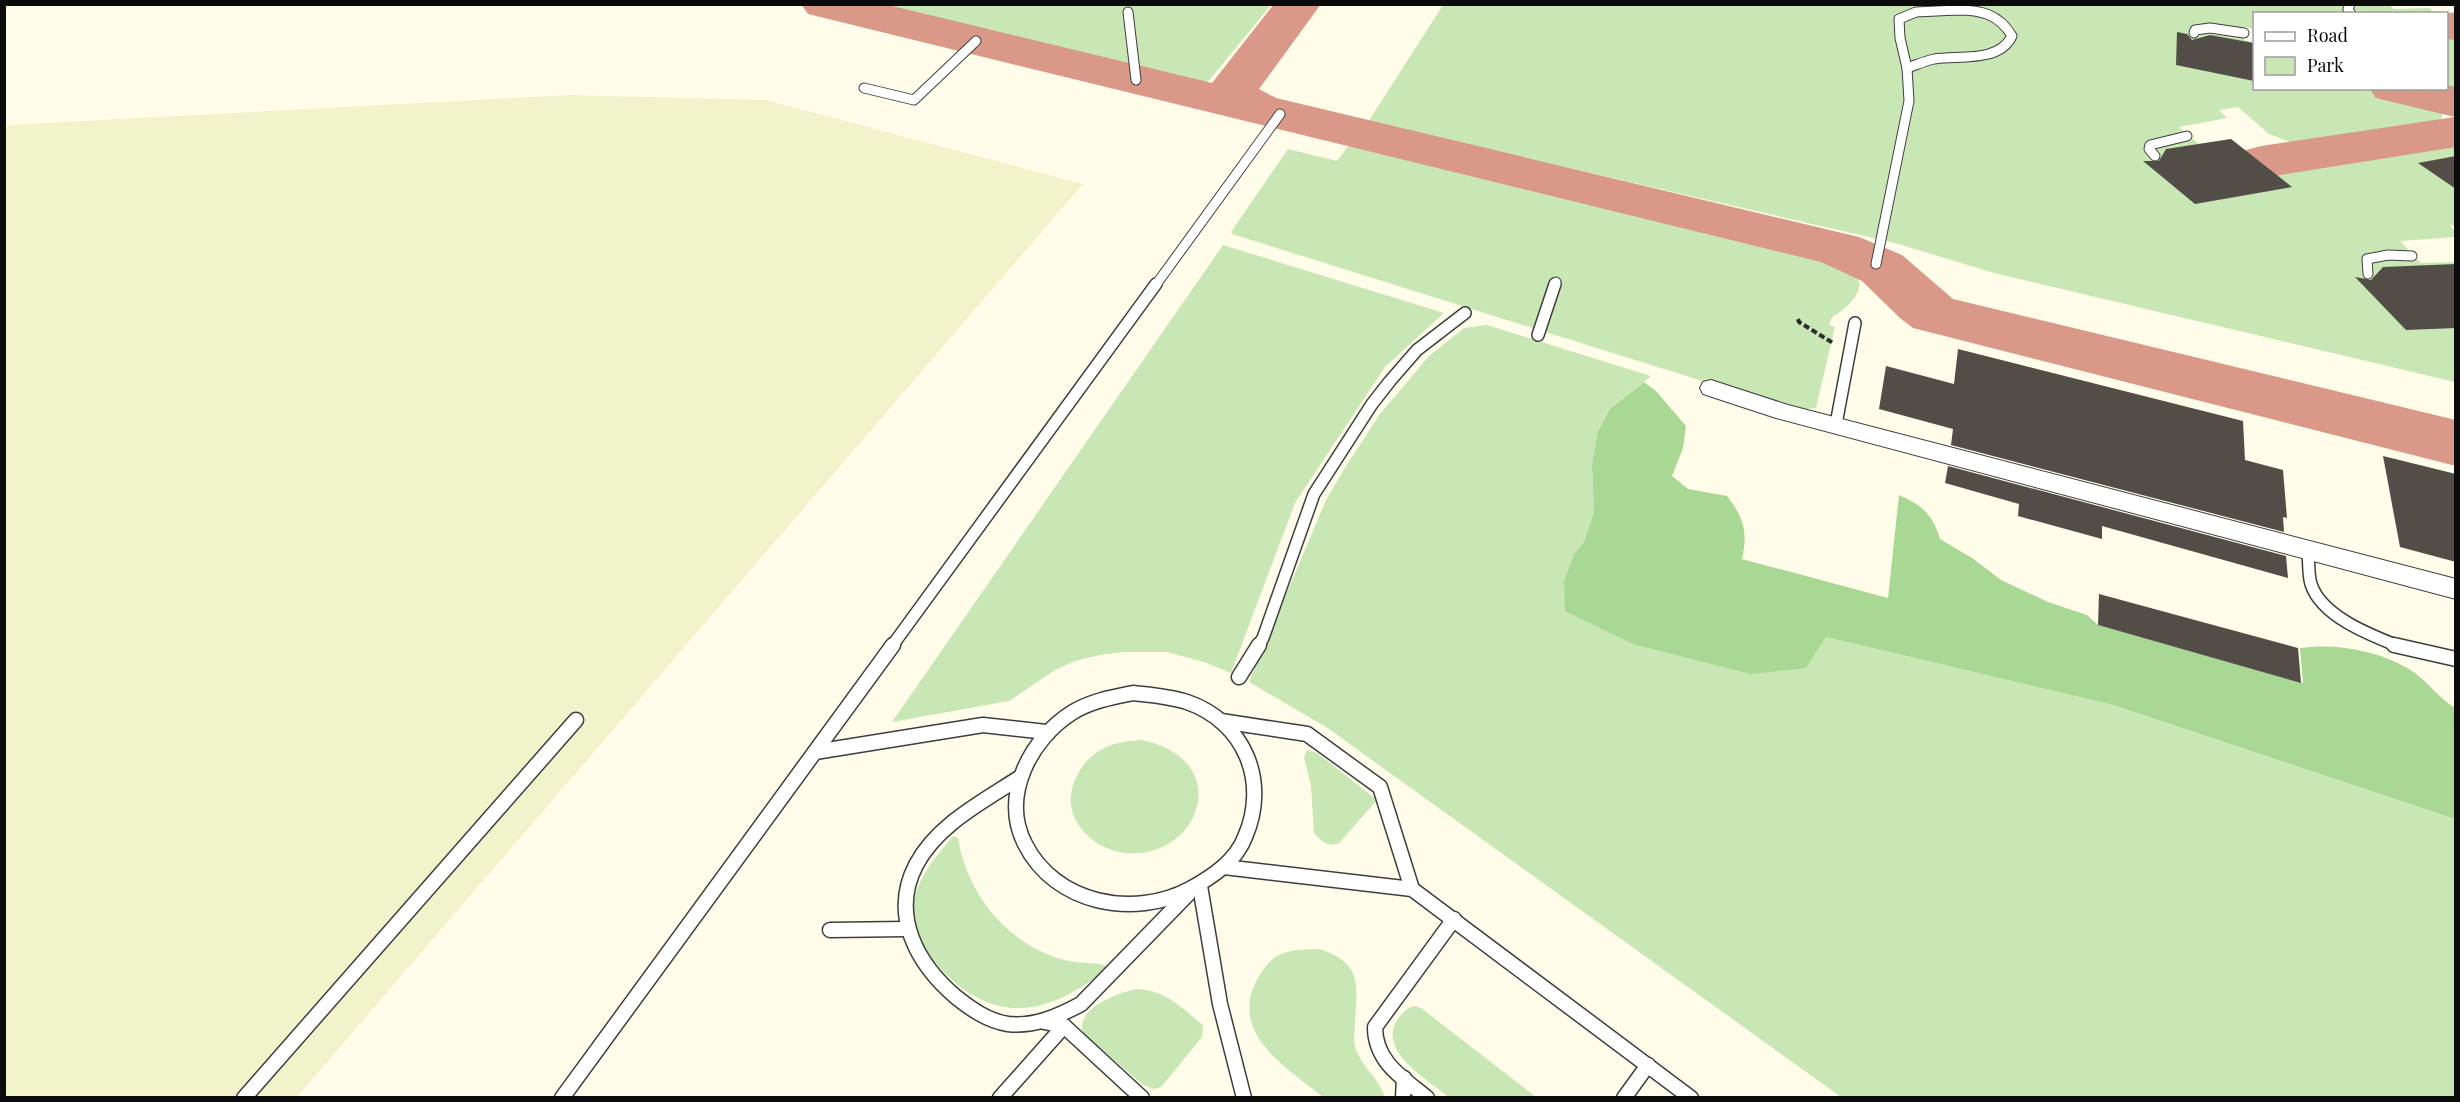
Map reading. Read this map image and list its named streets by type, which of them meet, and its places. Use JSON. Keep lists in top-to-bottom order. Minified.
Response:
{"legend":["Road","Park"]}
